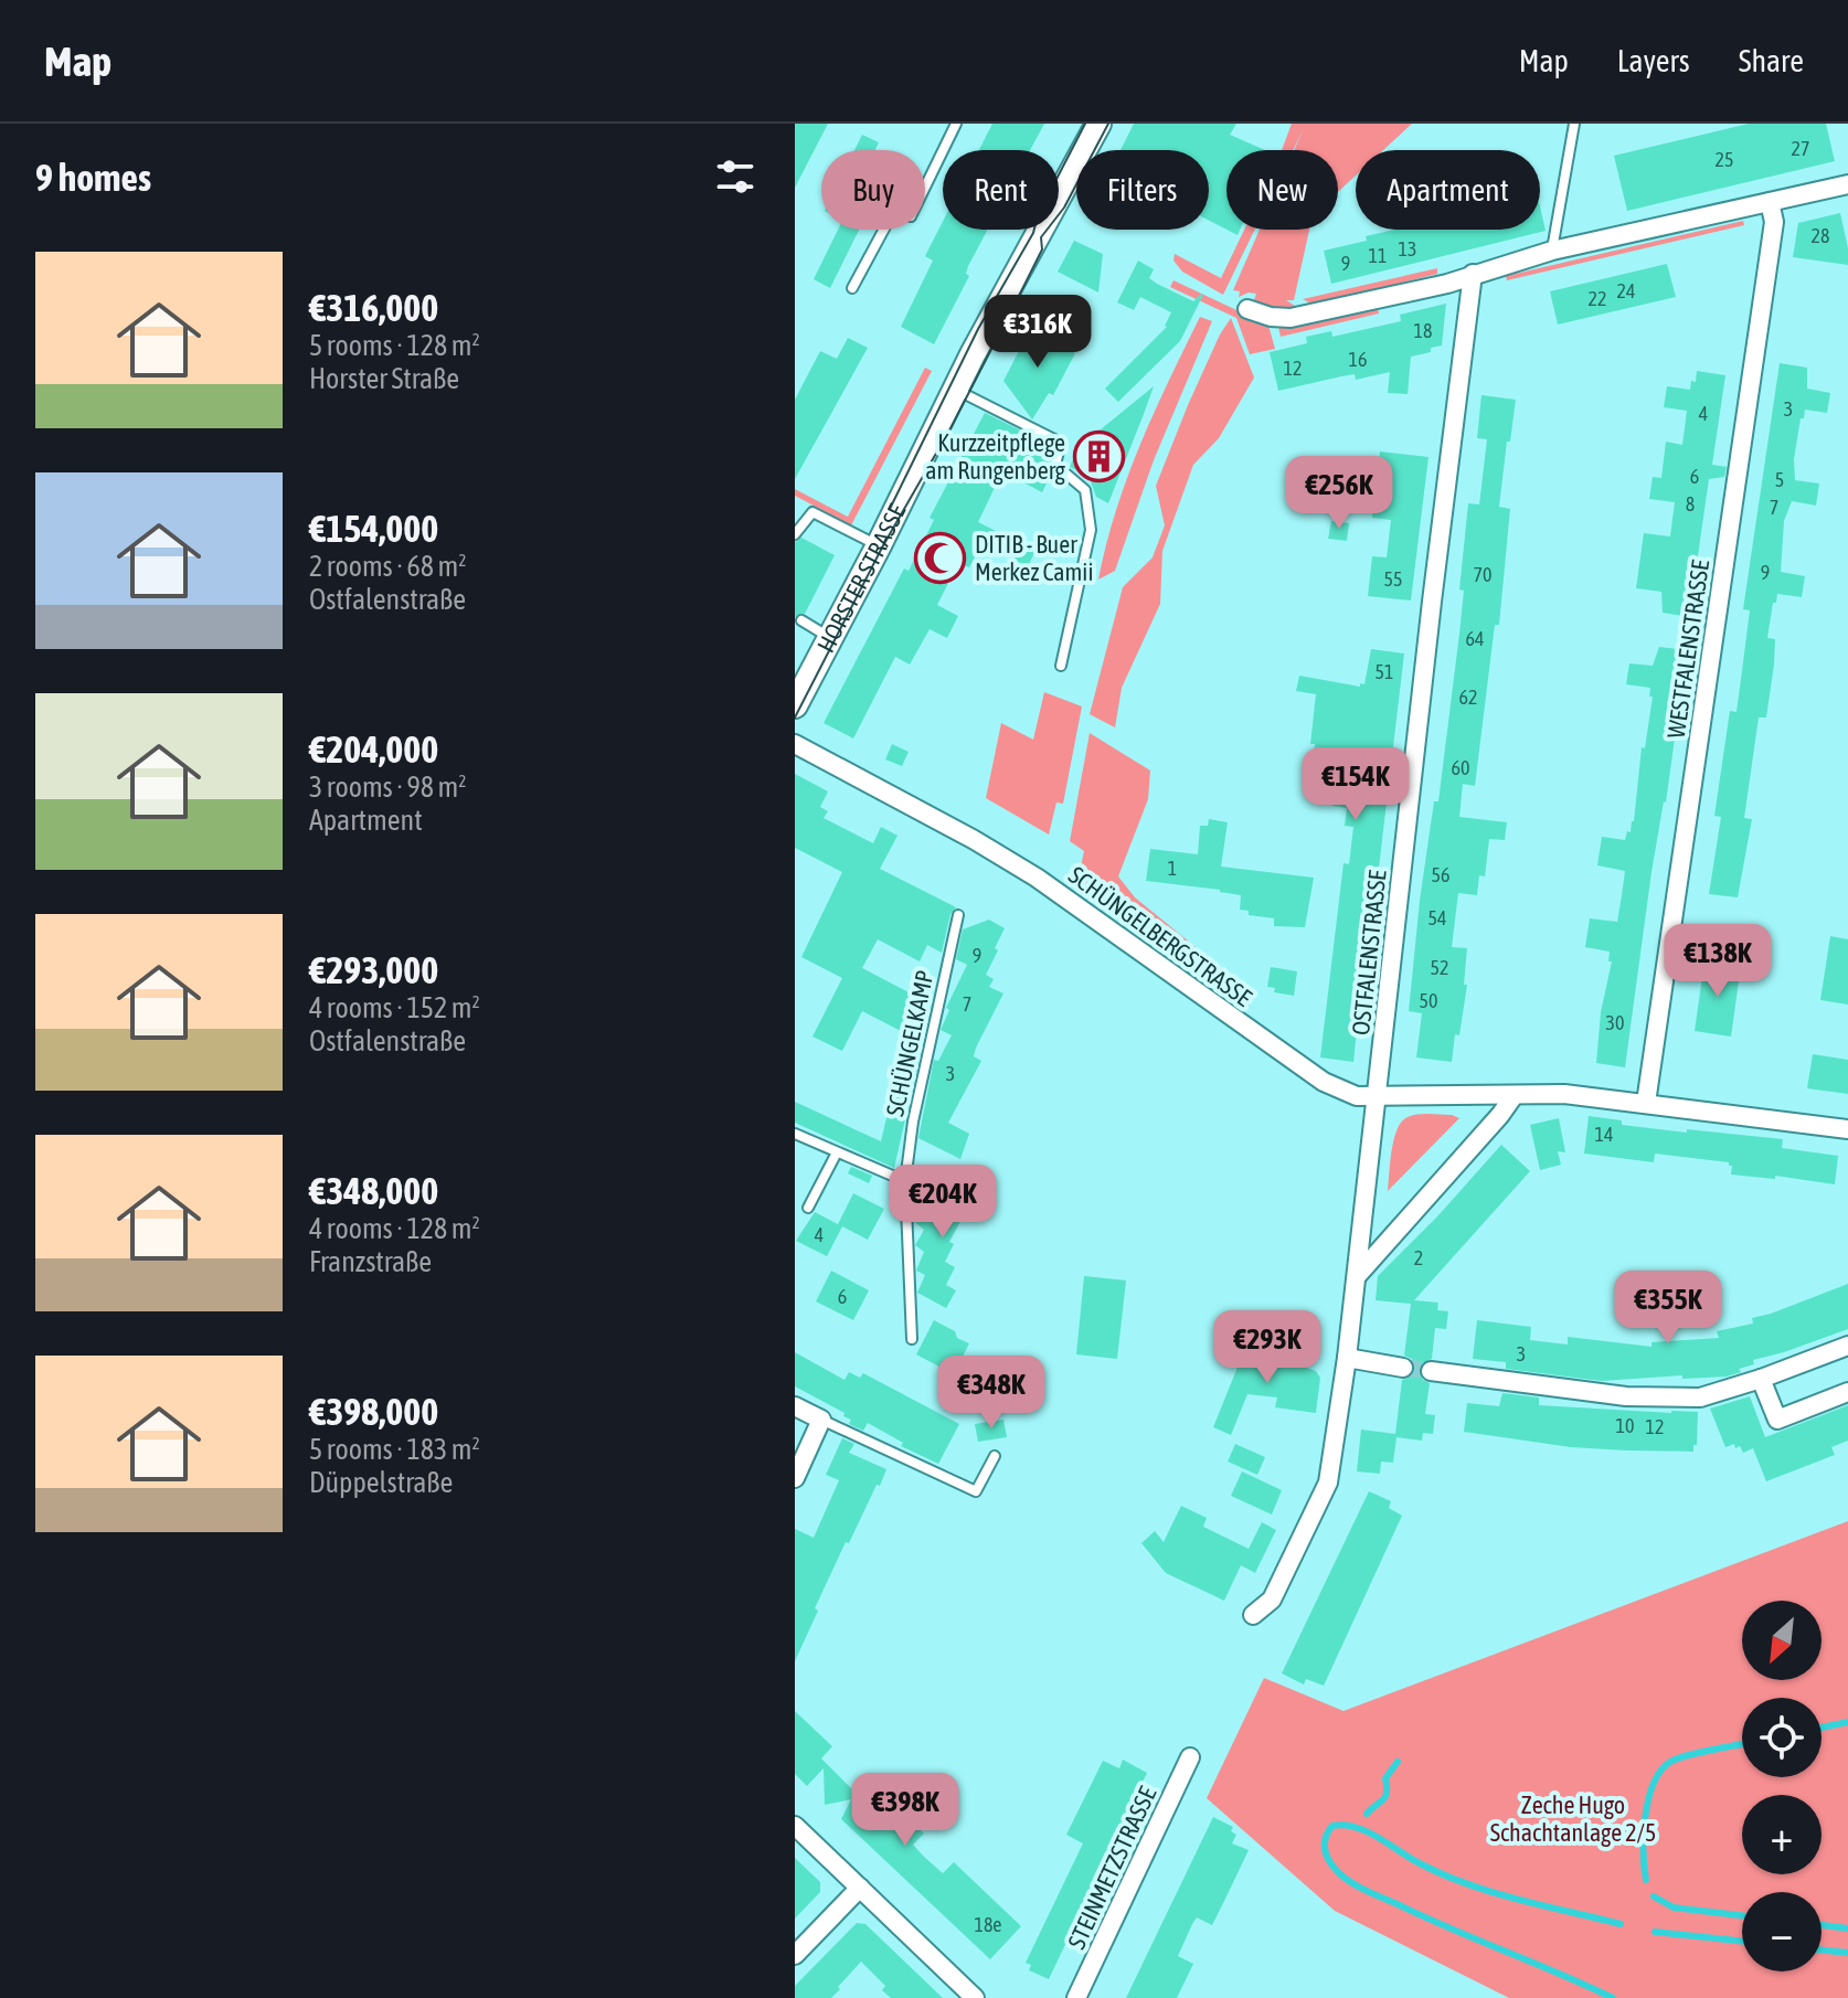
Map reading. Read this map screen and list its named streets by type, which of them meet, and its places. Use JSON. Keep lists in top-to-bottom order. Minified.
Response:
{"streets":{"main road":["HORSTER STRASSE"],"street":["WESTFALENSTRASSE","SCHÜNGELBERGSTRASSE","OSTFALENSTRASSE","STEINMETZSTRASSE"],"lane":["SCHÜNGELKAMP"]},"crossings":[["WESTFALENSTRASSE","SCHÜNGELBERGSTRASSE"],["SCHÜNGELBERGSTRASSE","OSTFALENSTRASSE"]],"parks":["Zeche Hugo Schachtanlage 2/5"],"places":{"building":["Kurzzeitpflege am Rungenberg"],"mosque":["DITIB - Buer Merkez Camii"]},"house_numbers":["27","25","28","13","11","9","24","22","18","16","12","3","4","6","5","8","7","9","70","55","64","51","62","60","1","56","54","9","52","50","7","30","3","14","4","2","6","3","10","12","18e"],"north":"bottom left","page":{"header":"Map","nav":["Map","Layers","Share"],"heading":"9 homes","chip":["Buy","Rent","Filters","New","Apartment"],"list":[{"name":"€316,000","note":"5 rooms · 128 m² · Horster Straße"},{"name":"€154,000","note":"2 rooms · 68 m² · Ostfalenstraße"},{"name":"€204,000","note":"3 rooms · 98 m² · Apartment"},{"name":"€293,000","note":"4 rooms · 152 m² · Ostfalenstraße"},{"name":"€348,000","note":"4 rooms · 128 m² · Franzstraße"},{"name":"€398,000","note":"5 rooms · 183 m² · Düppelstraße"}],"price":["€316K","€256K","€154K","€138K","€204K","€355K","€293K","€348K","€398K"],"map_buttons":["+","−"]}}
